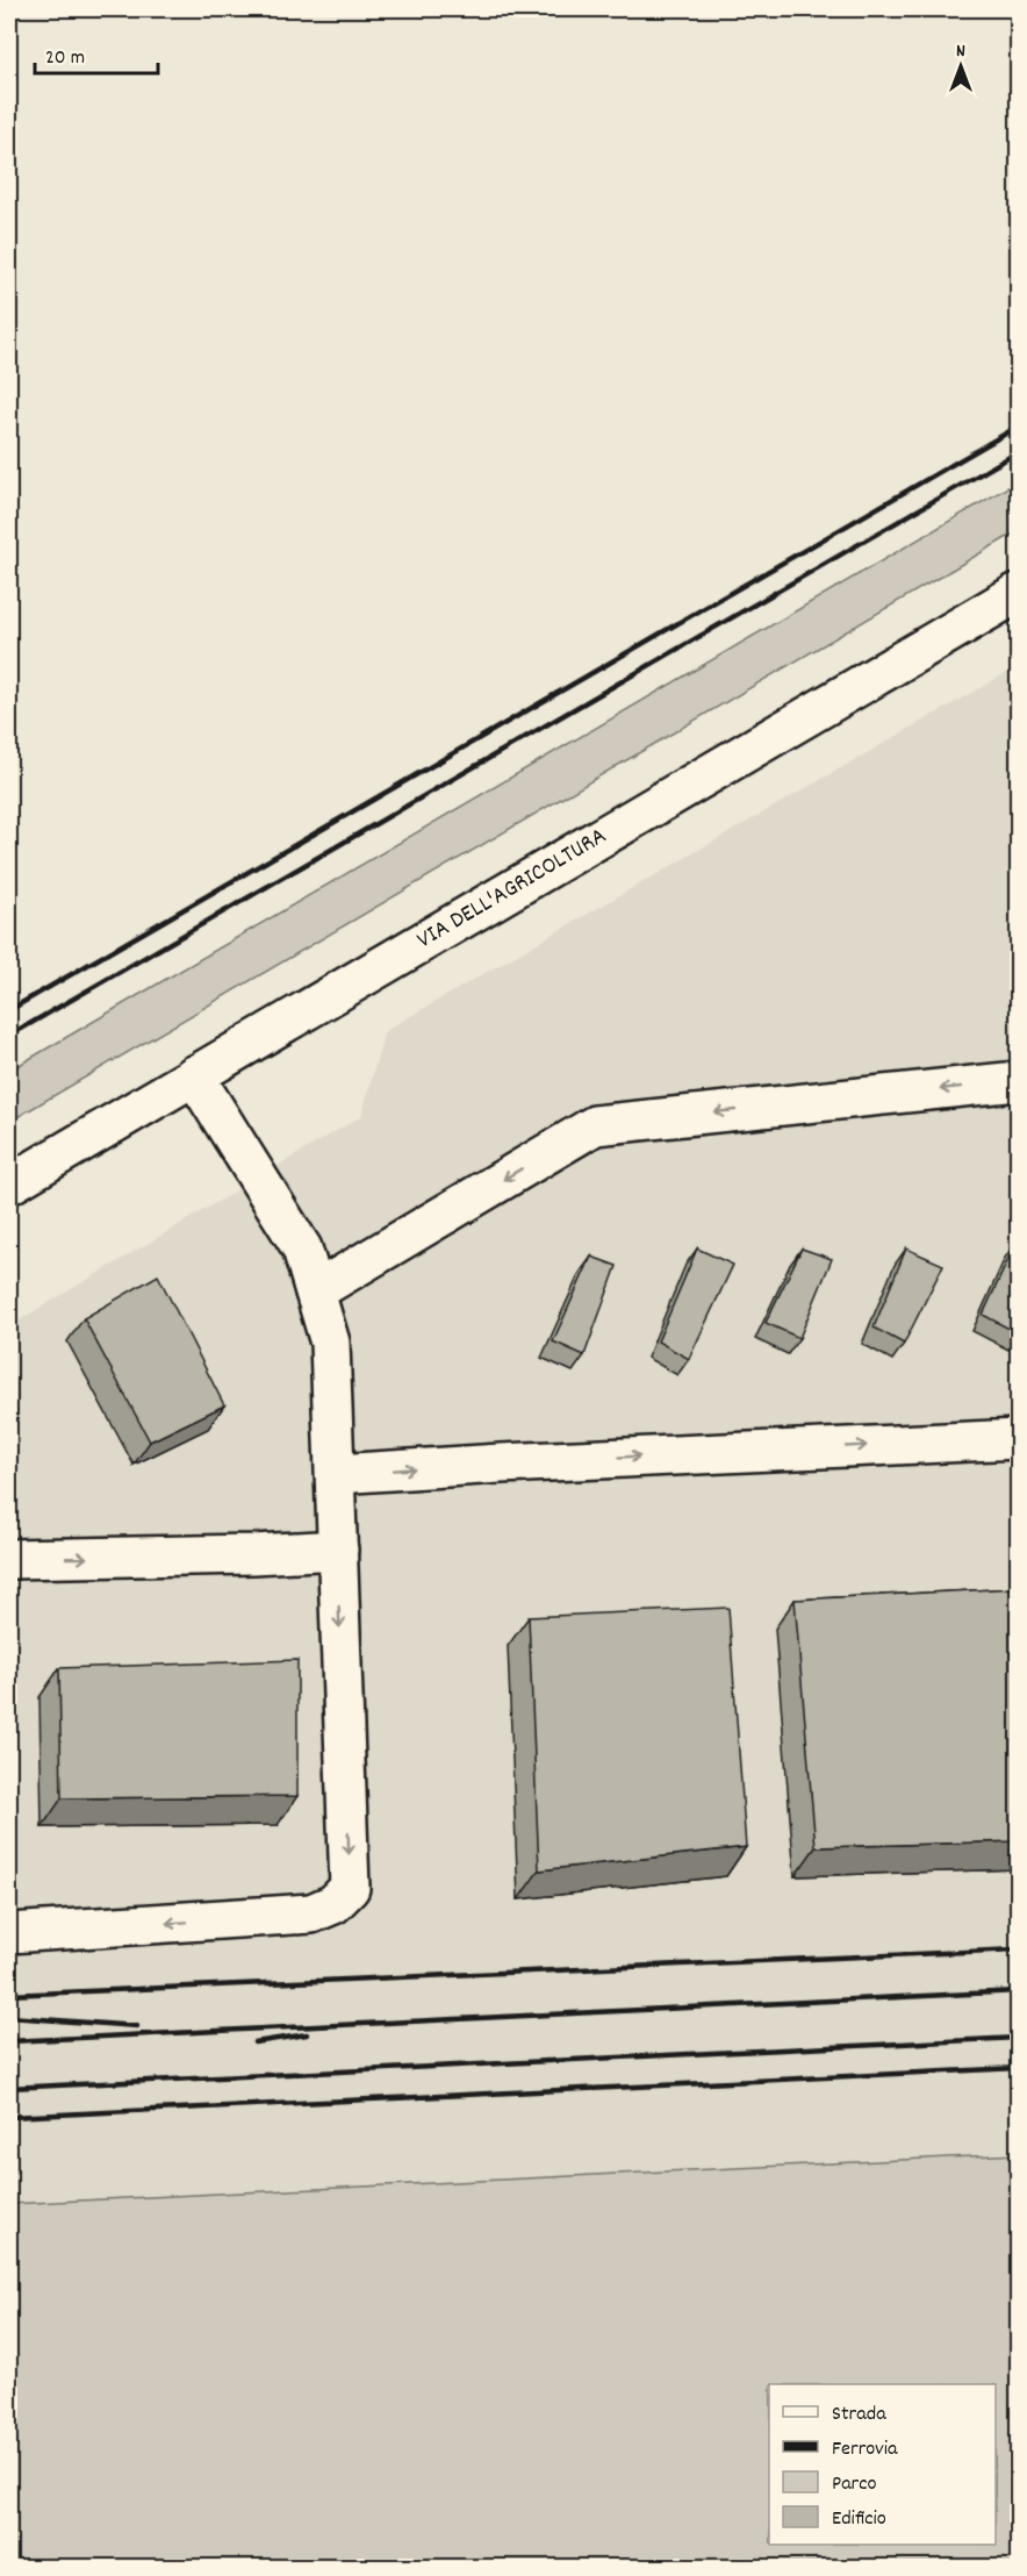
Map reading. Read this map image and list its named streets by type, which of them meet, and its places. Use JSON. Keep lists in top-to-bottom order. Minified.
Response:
{"streets":{"street":["VIA DELL'AGRICOLTURA"]},"legend":["Strada","Ferrovia","Parco","Edificio"],"scale_bar":"20 m","north":"top"}
